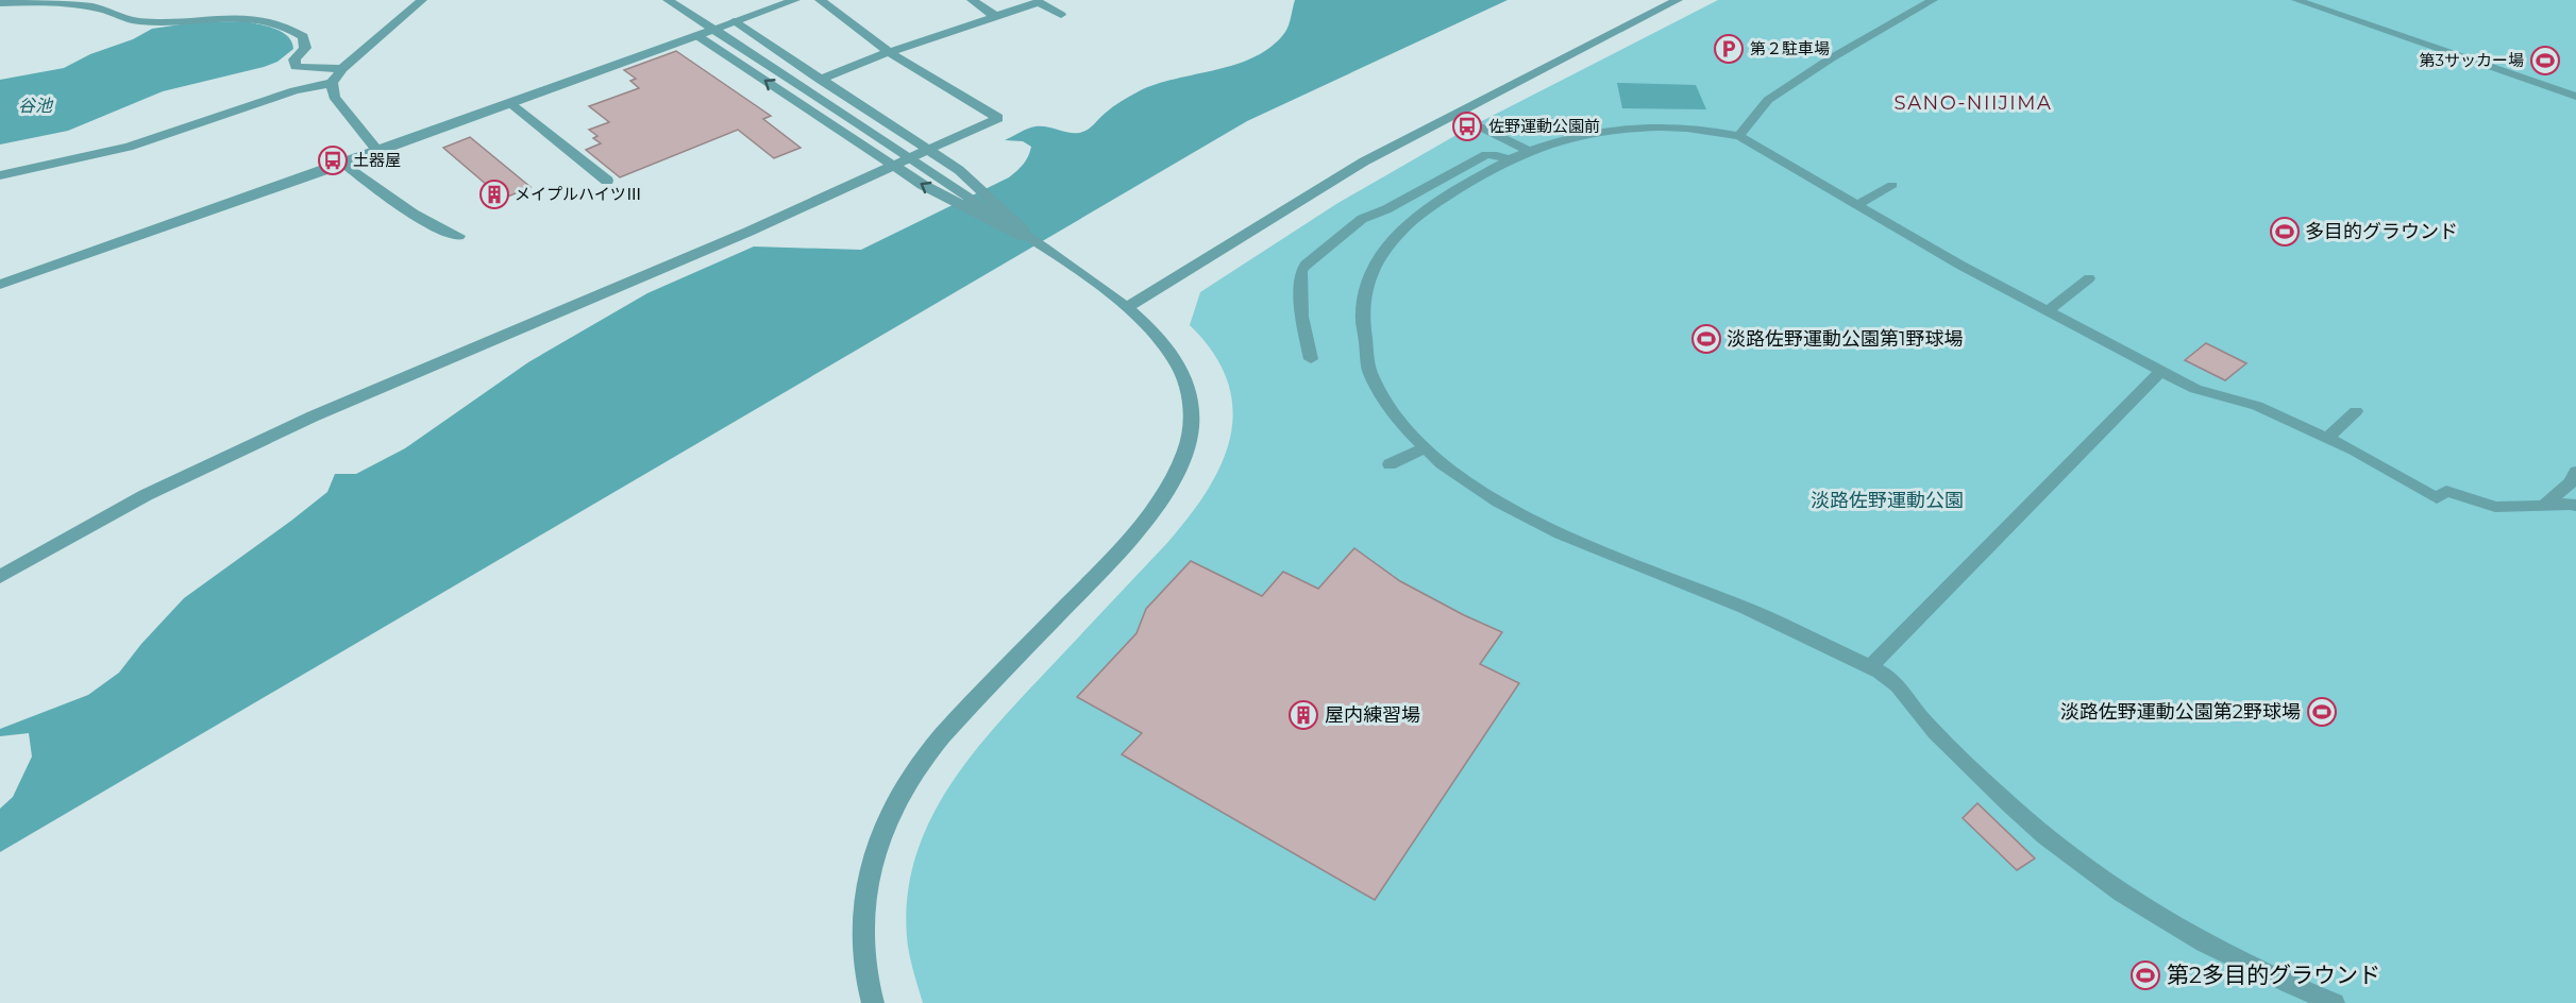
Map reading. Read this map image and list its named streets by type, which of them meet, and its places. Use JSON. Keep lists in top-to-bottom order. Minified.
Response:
{"districts":["SANO-NIIJIMA"],"water":["谷池"],"parks":["淡路佐野運動公園"],"places":{"parking":["第２駐車場"],"sports":["第3サッカー場","多目的グラウンド","淡路佐野運動公園第1野球場","淡路佐野運動公園第2野球場","第2多目的グラウンド"],"bus stop":["佐野運動公園前","土器屋"],"building":["メイプルハイツⅢ","屋内練習場"]}}
